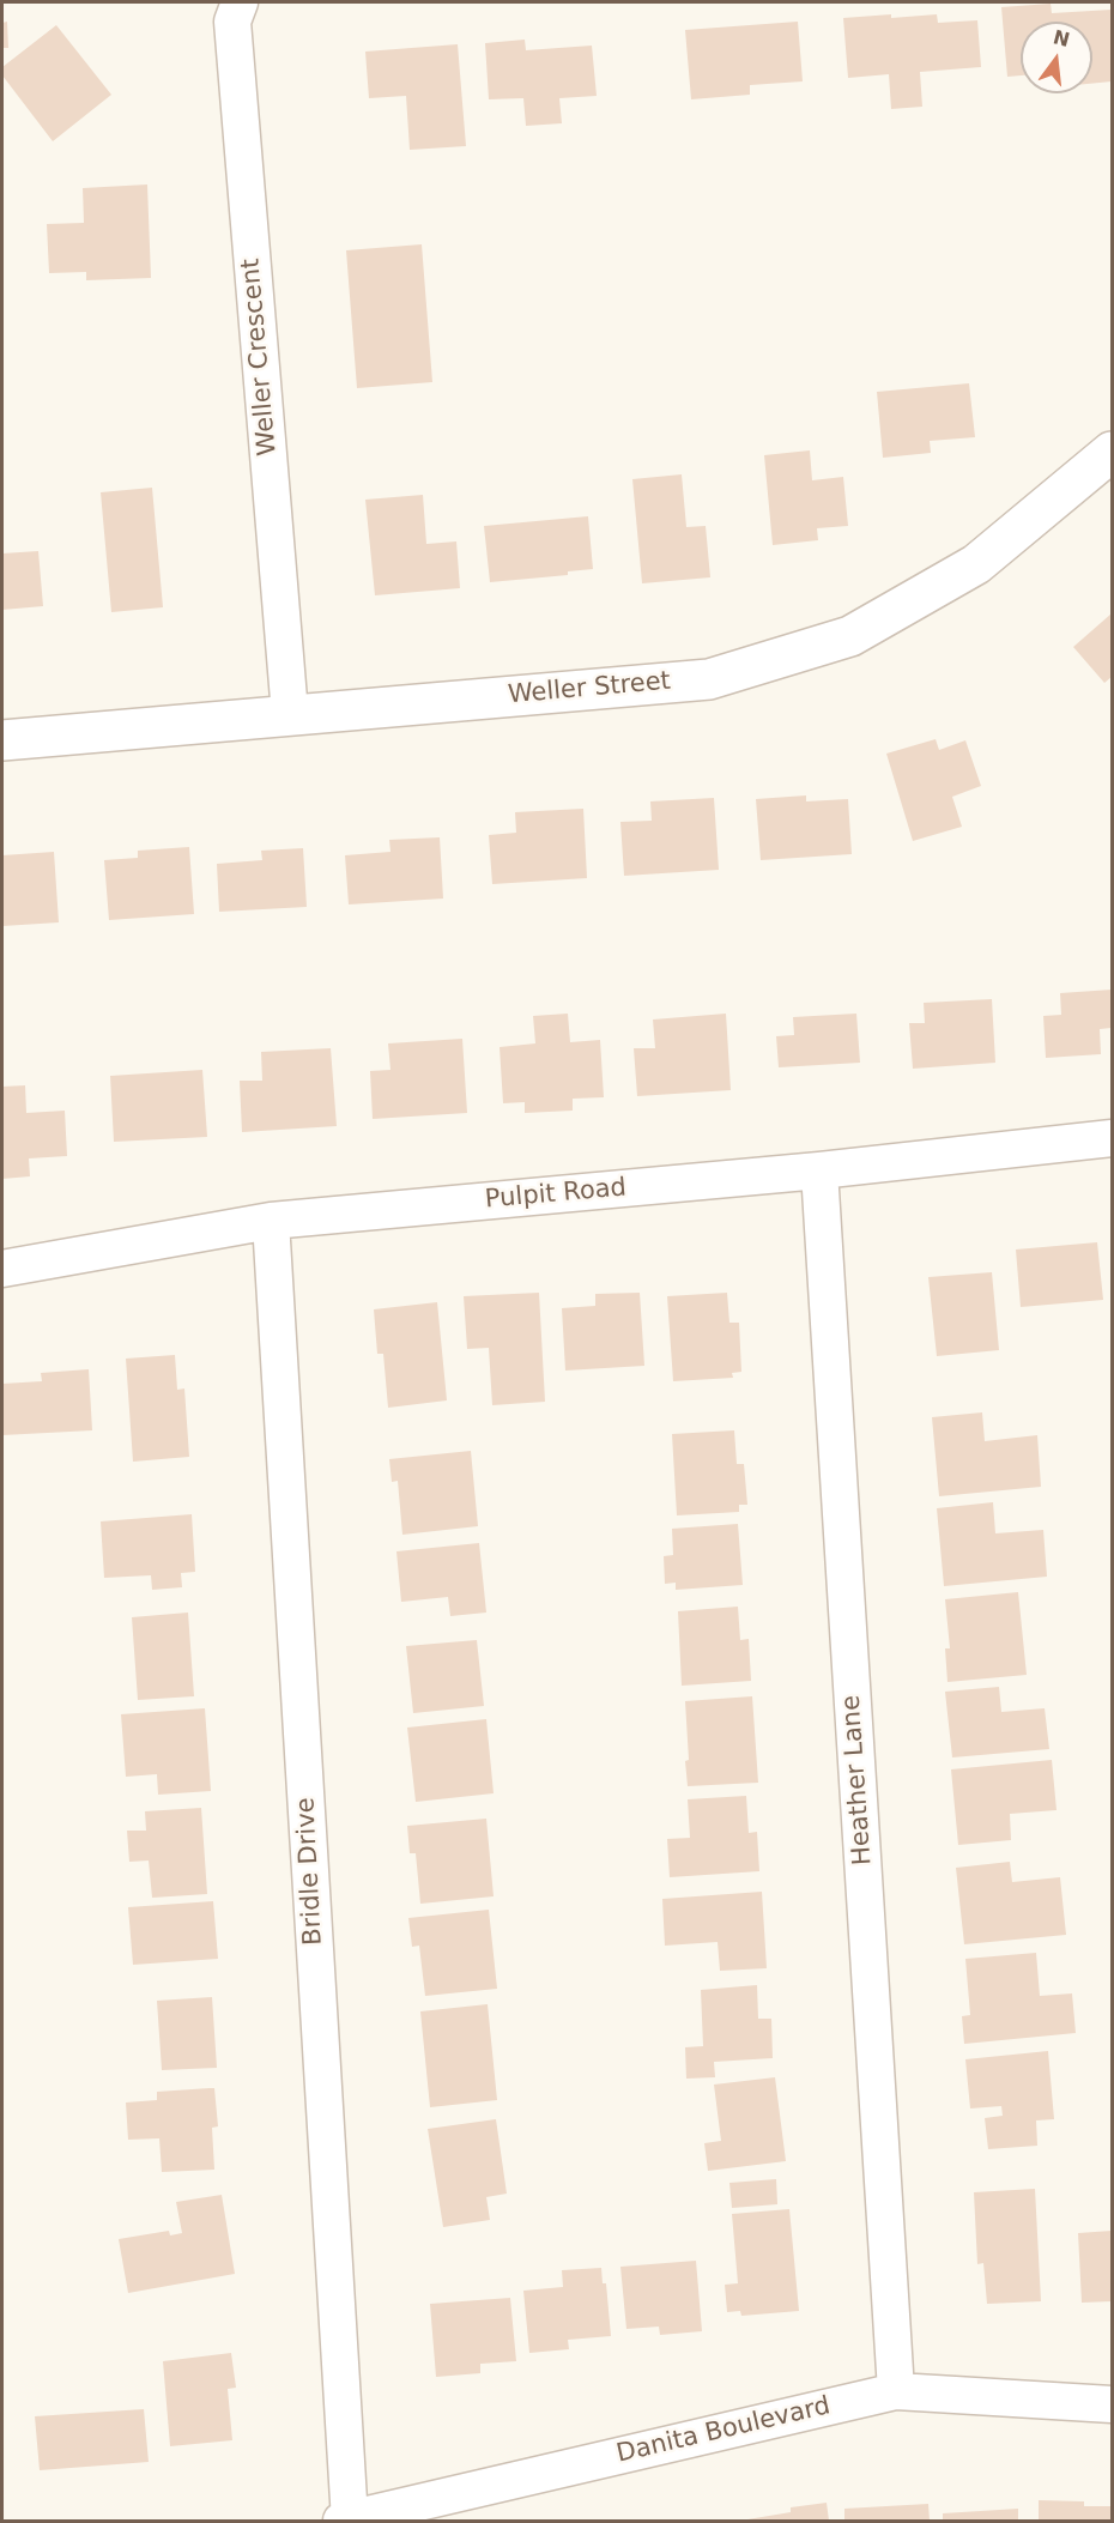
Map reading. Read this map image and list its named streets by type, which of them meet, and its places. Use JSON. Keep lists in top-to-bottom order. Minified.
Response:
{"streets":{"street":["Weller Crescent","Weller Street","Pulpit Road","Heather Lane","Bridle Drive","Danita Boulevard"]},"crossings":[["Weller Crescent","Weller Street"],["Pulpit Road","Heather Lane"],["Pulpit Road","Bridle Drive"],["Heather Lane","Danita Boulevard"],["Bridle Drive","Danita Boulevard"]],"north":"top"}
